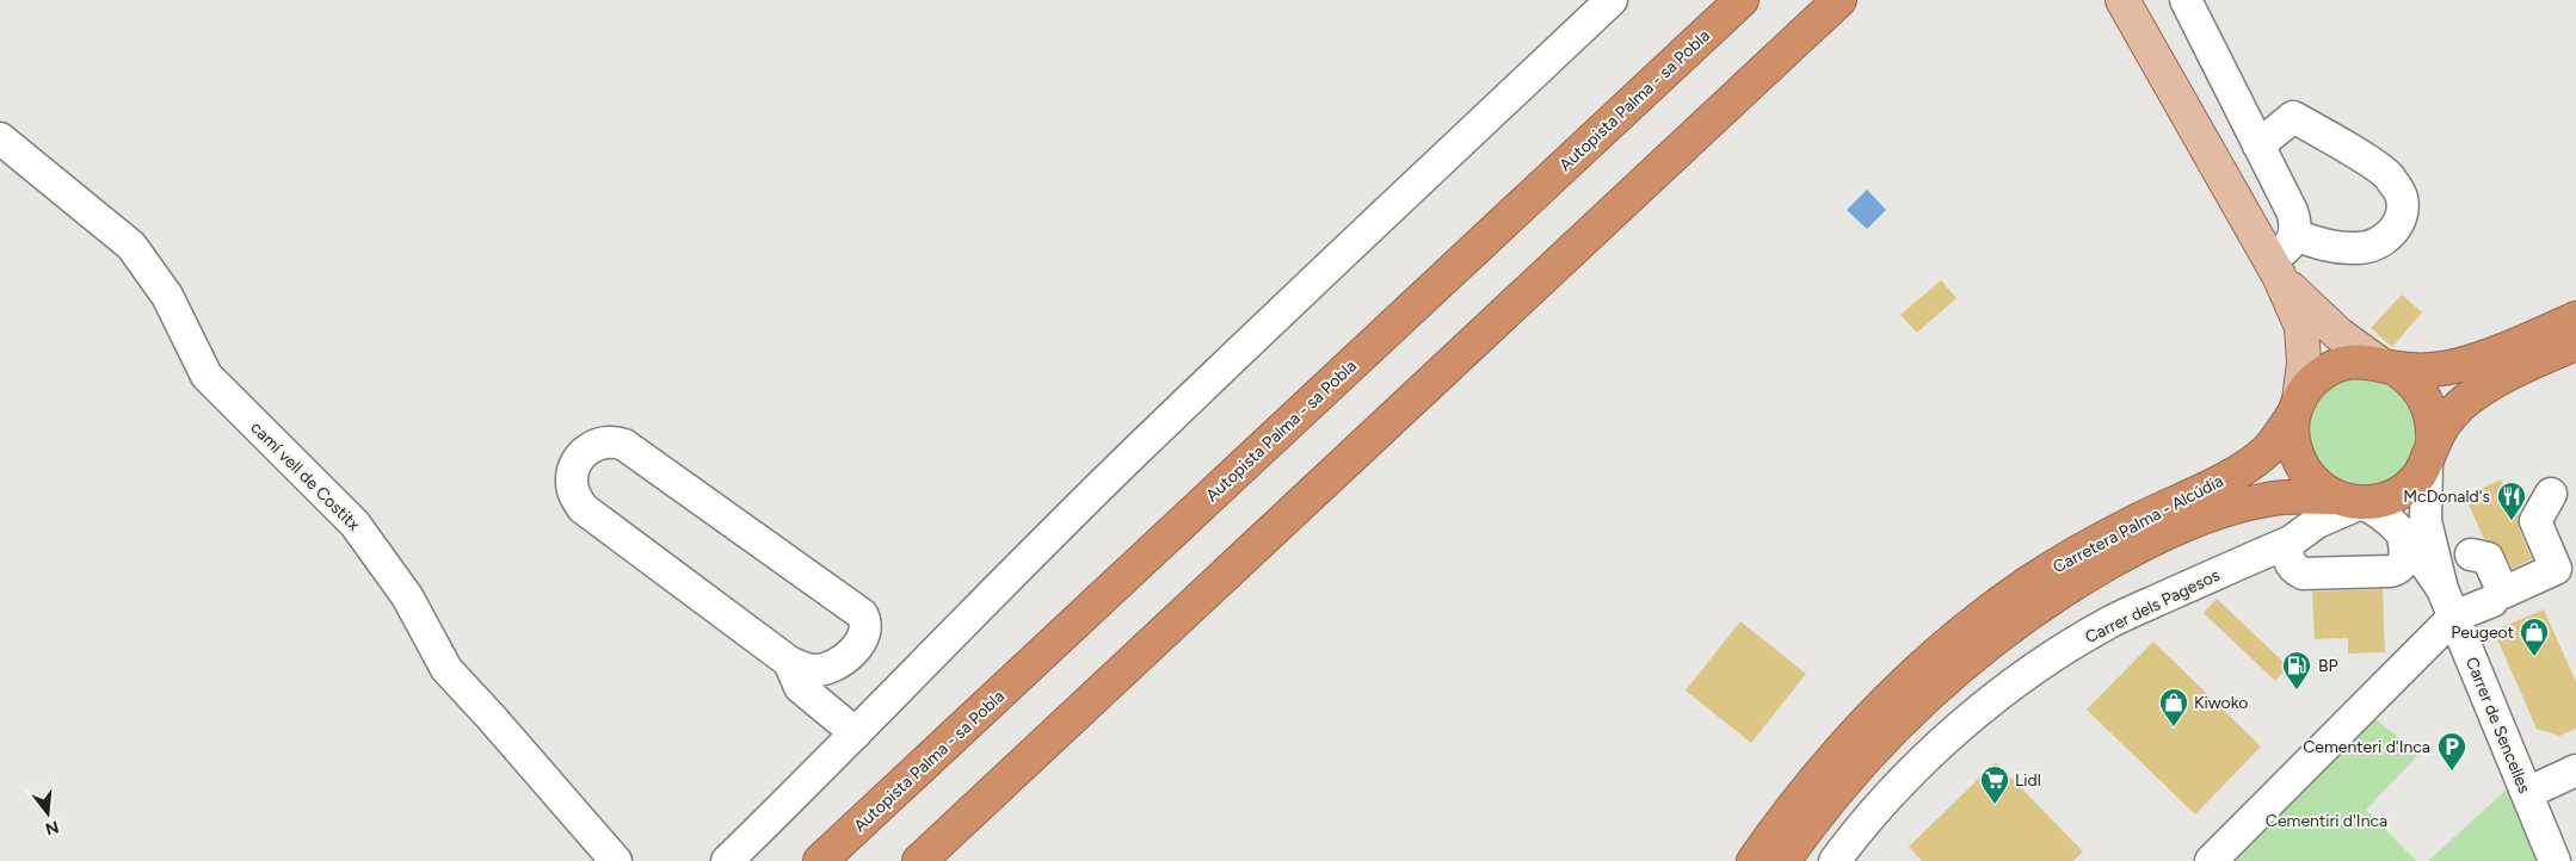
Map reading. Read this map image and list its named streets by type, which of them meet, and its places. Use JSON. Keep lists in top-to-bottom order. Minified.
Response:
{"streets":{"highway":["Autopista Palma - sa Pobla","Carretera Palma - Alcúdia"],"street":["camí vell de Costitx","Carrer dels Pagesos","Carrer de Sencelles"]},"crossings":[["Carretera Palma - Alcúdia","Carrer dels Pagesos"],["Carretera Palma - Alcúdia","Carrer de Sencelles"],["Carrer dels Pagesos","Carrer de Sencelles"]],"parks":["Cementiri d'Inca"],"places":{"restaurant":["McDonald's"],"shop":["Peugeot","Kiwoko"],"fuel station":["BP"],"parking":["Cementeri d'Inca"],"supermarket":["Lidl"]},"north":"bottom"}
